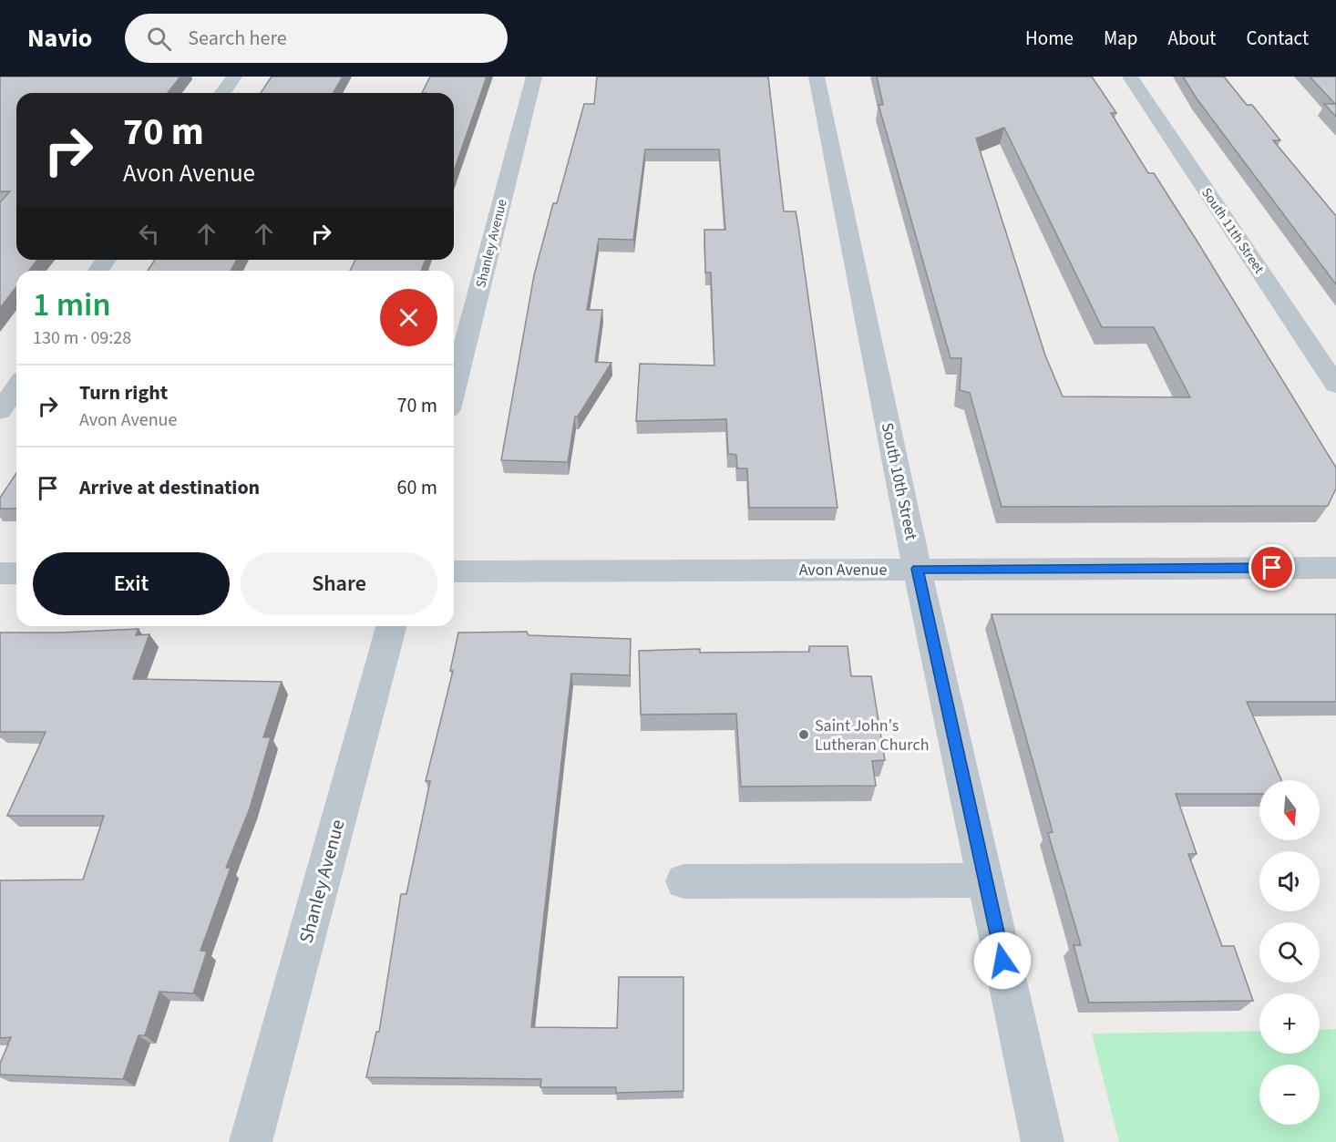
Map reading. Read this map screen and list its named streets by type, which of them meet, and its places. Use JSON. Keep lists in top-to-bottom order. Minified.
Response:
{"streets":{"street":["South 11th Street","Shanley Avenue","South 10th Street","Avon Avenue"]},"crossings":[["South 10th Street","Avon Avenue"]],"places":["Saint John's Lutheran Church"],"north":"bottom","page":{"header":"Navio","search":"Search here","nav":["Home","Map","About","Contact"],"turn":["70 m","Avon Avenue"],"heading":["1 min","130 m · 09:28"],"list":[{"name":"Turn right","note":"Avon Avenue","value":"70 m"},{"name":"Arrive at destination","value":"60 m"}],"buttons":["Exit","Share"],"map_buttons":["+","−"]}}
